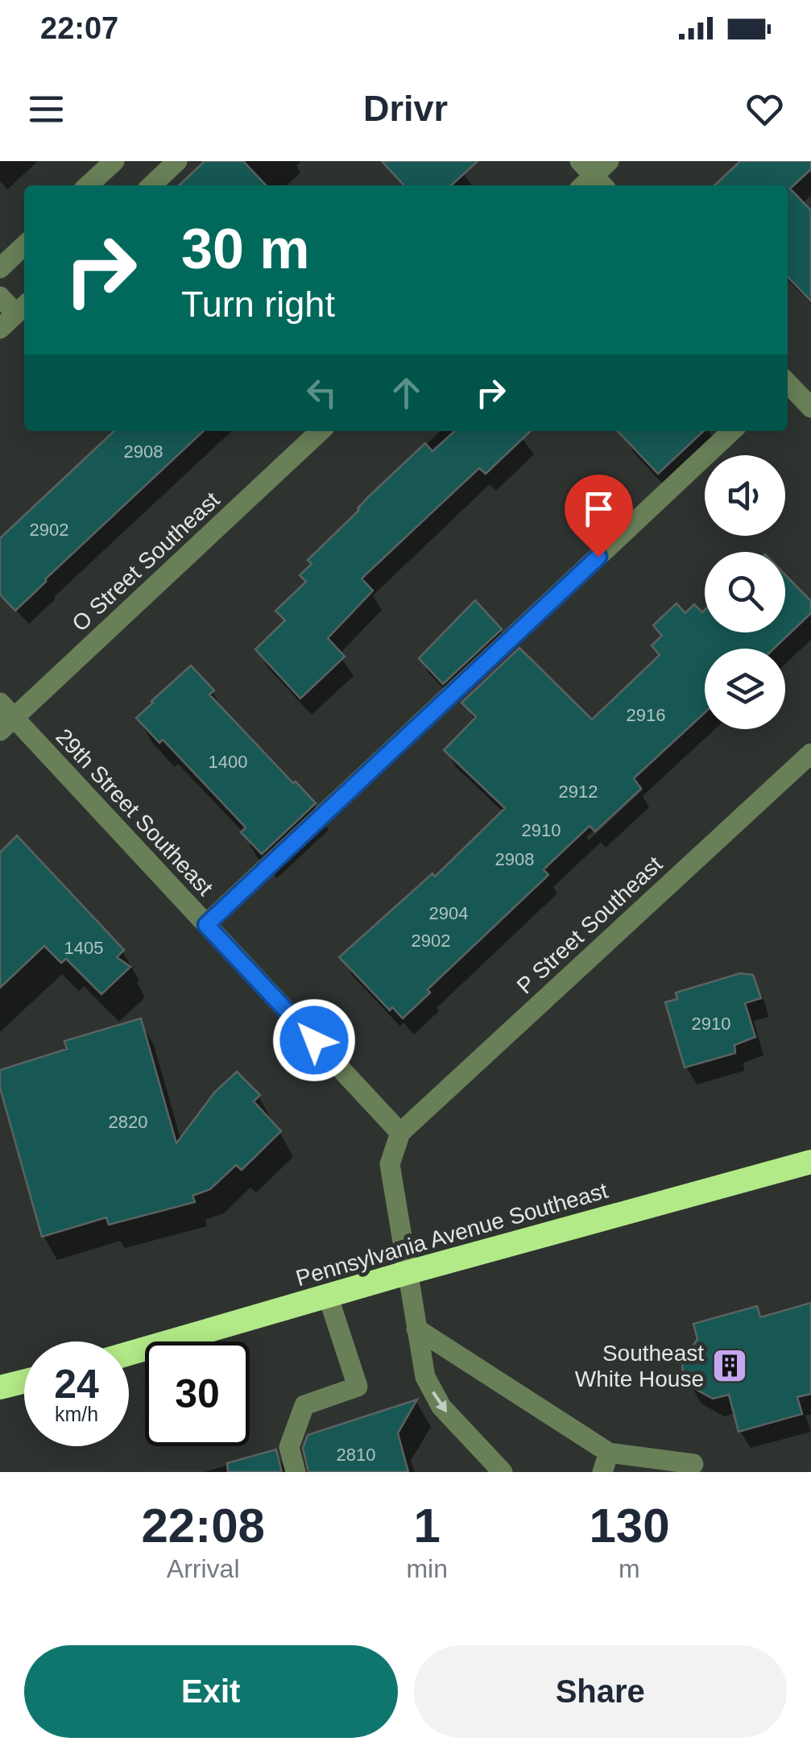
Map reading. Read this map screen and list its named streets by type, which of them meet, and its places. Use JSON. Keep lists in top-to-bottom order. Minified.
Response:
{"streets":{"highway":["Pennsylvania Avenue Southeast"],"street":["O Street Southeast","29th Street Southeast","P Street Southeast"]},"crossings":[["O Street Southeast","29th Street Southeast"],["29th Street Southeast","P Street Southeast"]],"places":{"building":["Southeast White House"]},"house_numbers":["2908","2902","2916","1400","2912","2910","2908","2904","2902","1405","2910","2820","2810"],"page":{"status":"22:07","header":"Drivr","turn":["30 m","Turn right"],"speed":"24 km/h","limit":"30","eta":["22:08","Arrival","1","min","130","m"],"buttons":["Exit","Share"]}}
